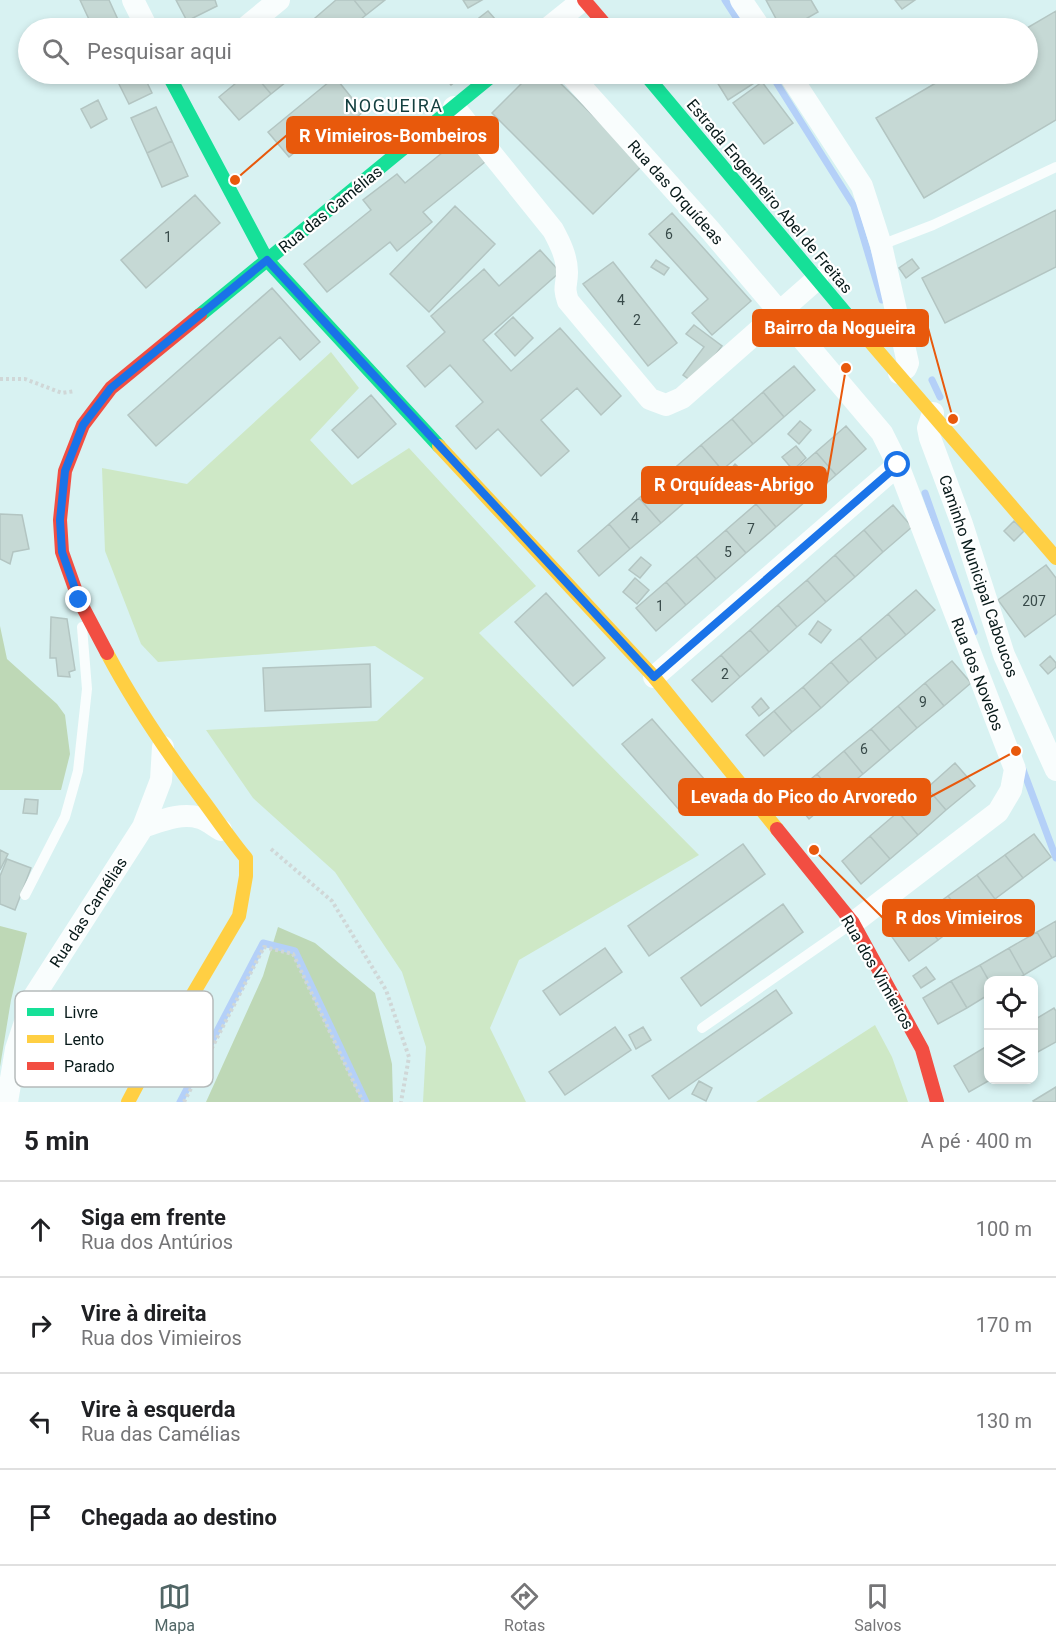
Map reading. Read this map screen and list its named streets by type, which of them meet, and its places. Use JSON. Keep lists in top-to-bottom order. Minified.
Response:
{"streets":{"street":["Rua das Orquídeas","Estrada Engenheiro Abel de Freitas","Rua das Camélias","Caminho Municipal Caboucos","Rua dos Novelos","Rua dos Vimieiros"]},"crossings":[["Rua das Orquídeas","Rua dos Novelos"],["Estrada Engenheiro Abel de Freitas","Caminho Municipal Caboucos"],["Rua das Camélias","Rua dos Vimieiros"],["Rua dos Novelos","Rua dos Vimieiros"]],"districts":["NOGUEIRA"],"places":["R Vimieiros-Bombeiros","R Orquídeas-Abrigo","Bairro da Nogueira","Levada do Pico do Arvoredo","R dos Vimieiros"],"house_numbers":["6","1","4","2","4","7","5","207","1","2","9","6"],"legend":["Livre","Lento","Parado"],"page":{"search":"Pesquisar aqui","heading":["5 min","A pé · 400 m"],"list":[["Siga em frente","Rua dos Antúrios","100 m"],["Vire à direita","Rua dos Vimieiros","170 m"],["Vire à esquerda","Rua das Camélias","130 m"],"Chegada ao destino"],"nav":["Mapa","Rotas","Salvos"]}}
